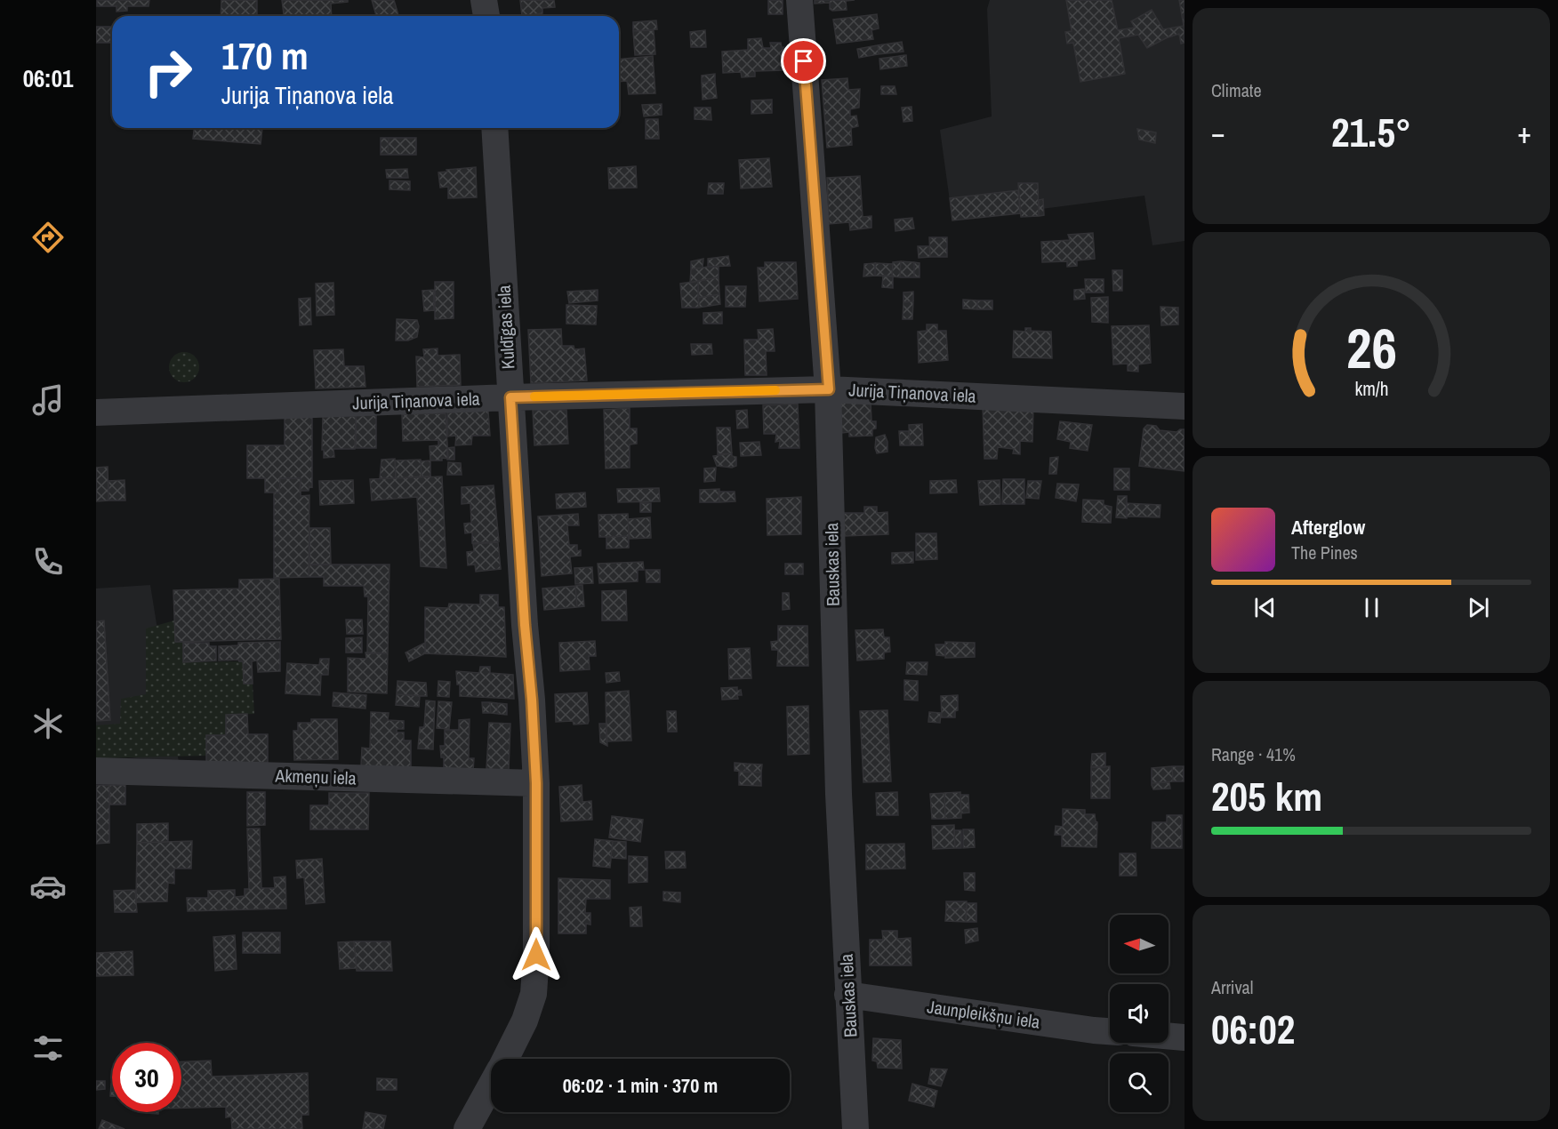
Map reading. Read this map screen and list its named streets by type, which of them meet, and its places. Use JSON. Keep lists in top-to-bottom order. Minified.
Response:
{"streets":{"street":["Kuldīgas iela","Jurija Tiņanova iela","Bauskas iela","Akmeņu iela","Jaunpleikšņu iela"]},"crossings":[["Kuldīgas iela","Jurija Tiņanova iela"],["Kuldīgas iela","Akmeņu iela"],["Jurija Tiņanova iela","Bauskas iela"],["Bauskas iela","Jaunpleikšņu iela"]],"north":"left","page":{"tabs":"06:01","tile":["Climate",["Range · 41%","205 km"],["Arrival","06:02"]],"turn":["170 m","Jurija Tiņanova iela"],"heat":["−","21.5°","+"],"song":["Afterglow","The Pines"],"limit":"30","trip":"06:02 · 1 min · 370 m","gauge":["26","km/h"]}}
